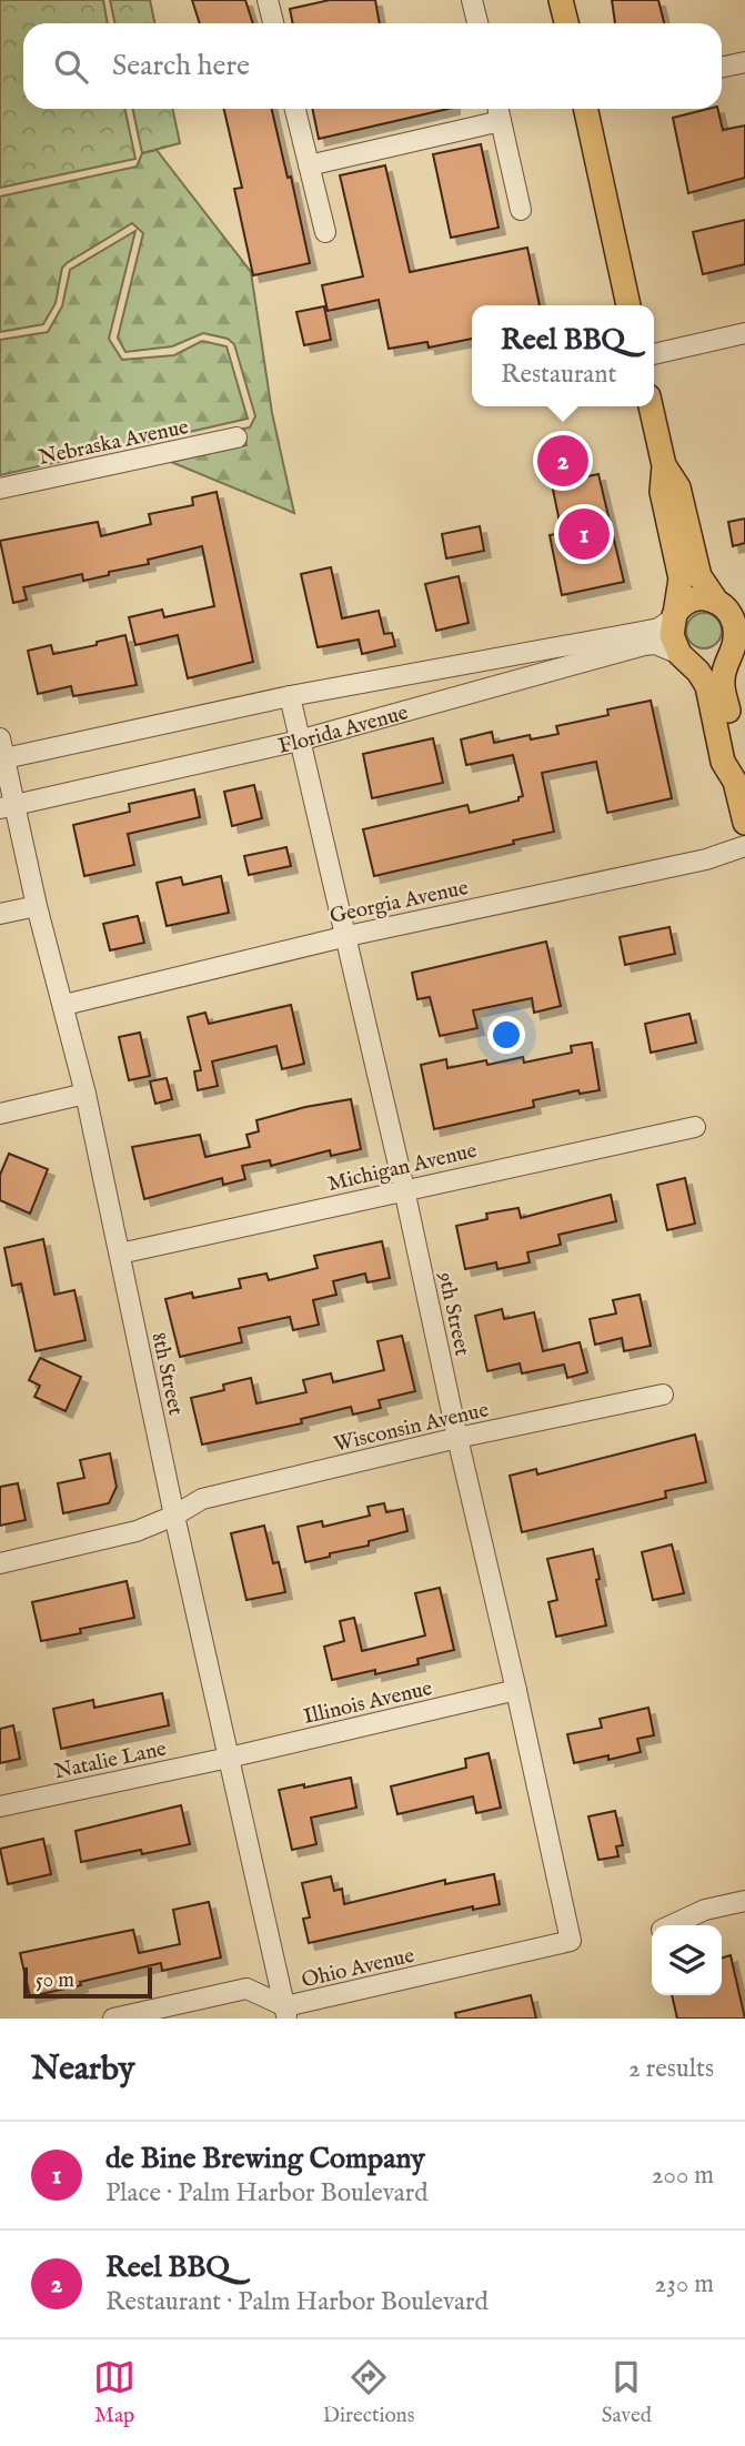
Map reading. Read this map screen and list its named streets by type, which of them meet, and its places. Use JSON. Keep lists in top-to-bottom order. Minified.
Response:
{"streets":{"street":["Nebraska Avenue","Florida Avenue","Georgia Avenue","Michigan Avenue","9th Street","8th Street","Wisconsin Avenue","Illinois Avenue","Natalie Lane","Ohio Avenue"]},"crossings":[["Florida Avenue","9th Street"],["Florida Avenue","8th Street"],["Georgia Avenue","9th Street"],["Georgia Avenue","8th Street"],["Michigan Avenue","9th Street"],["Michigan Avenue","8th Street"],["9th Street","Wisconsin Avenue"],["9th Street","Illinois Avenue"],["9th Street","Ohio Avenue"],["8th Street","Wisconsin Avenue"],["8th Street","Illinois Avenue"],["8th Street","Natalie Lane"],["8th Street","Ohio Avenue"],["Illinois Avenue","Natalie Lane"]],"scale_bar":"50 m","page":{"search":"Search here","popup":["Reel BBQ","Restaurant"],"pins":["2","1"],"scale":"50 m","heading":["Nearby","2 results"],"list":[{"mark":"1","name":"de Bine Brewing Company","note":"Place · Palm Harbor Boulevard","value":"200 m"},{"mark":"2","name":"Reel BBQ","note":"Restaurant · Palm Harbor Boulevard","value":"230 m"}],"nav":["Map","Directions","Saved"]}}
